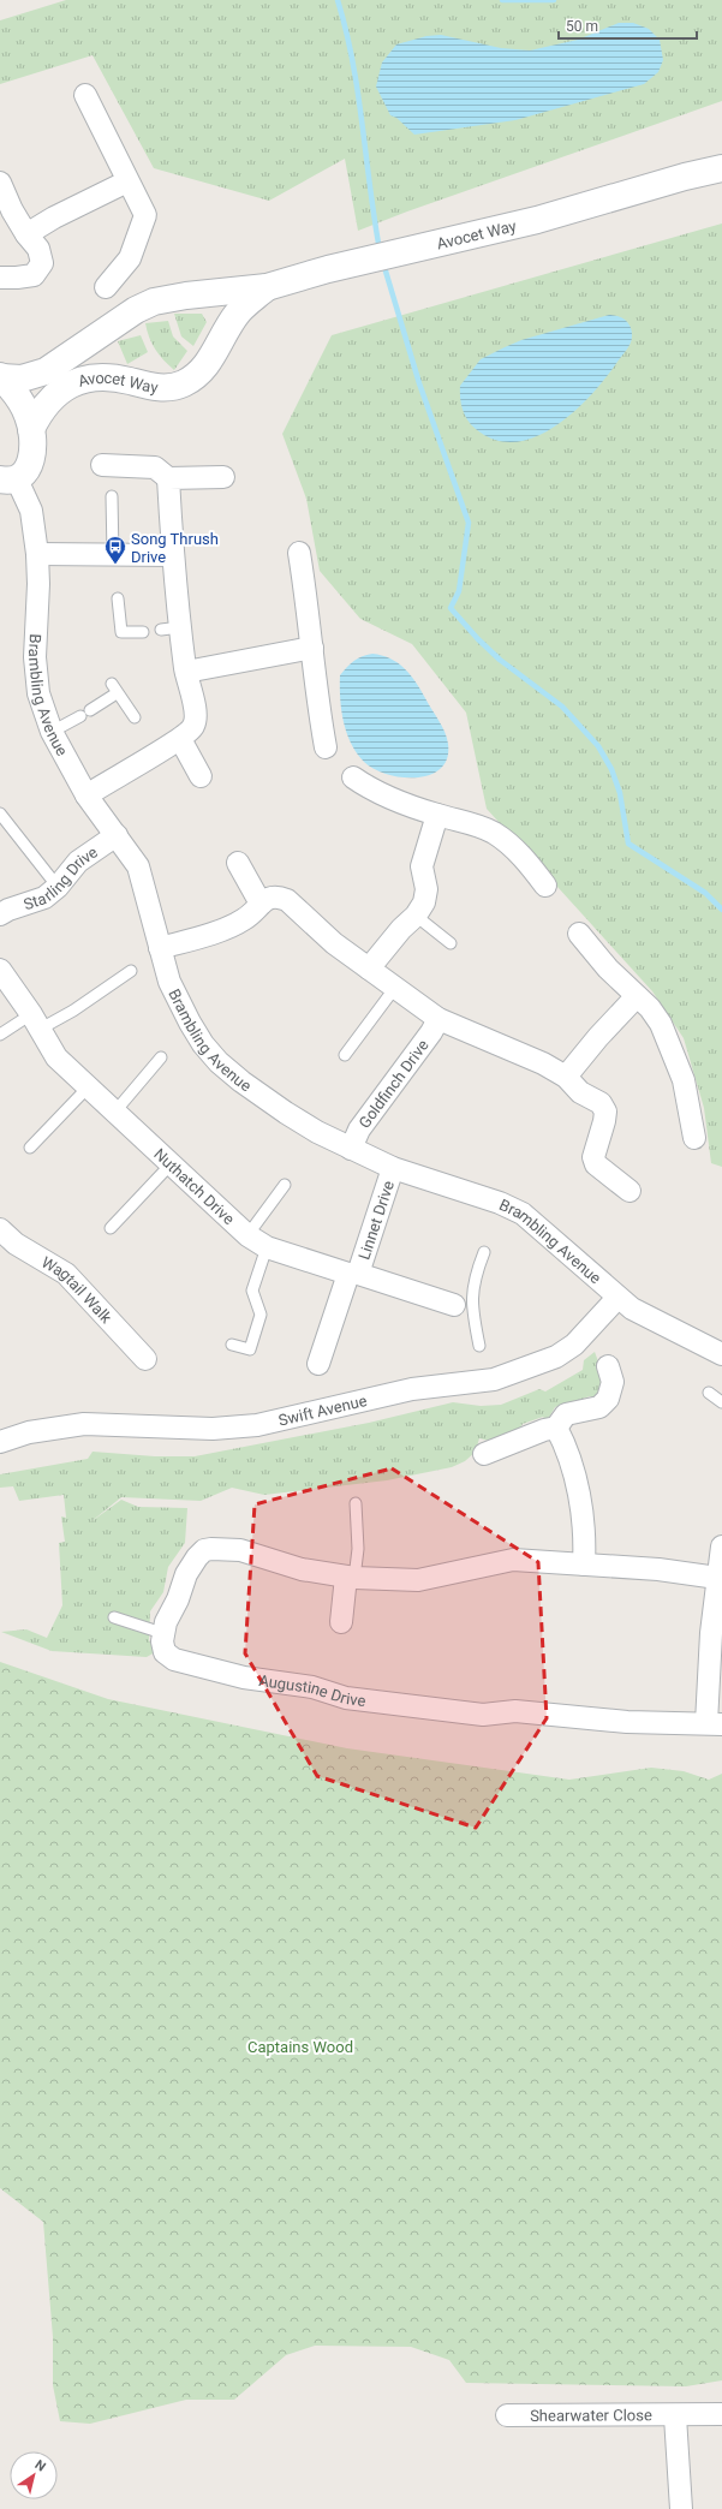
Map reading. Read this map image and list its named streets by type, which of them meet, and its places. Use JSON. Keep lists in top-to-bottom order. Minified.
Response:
{"streets":{"street":["Avocet Way","Brambling Avenue","Starling Drive","Goldfinch Drive","Nuthatch Drive","Linnet Drive","Wagtail Walk","Swift Avenue","Augustine Drive","Shearwater Close"]},"crossings":[["Brambling Avenue","Starling Drive"],["Brambling Avenue","Goldfinch Drive"],["Brambling Avenue","Linnet Drive"],["Brambling Avenue","Swift Avenue"],["Nuthatch Drive","Linnet Drive"]],"parks":["Captains Wood"],"places":{"bus stop":["Song Thrush Drive"]},"scale_bar":"50 m","north":"top right"}
